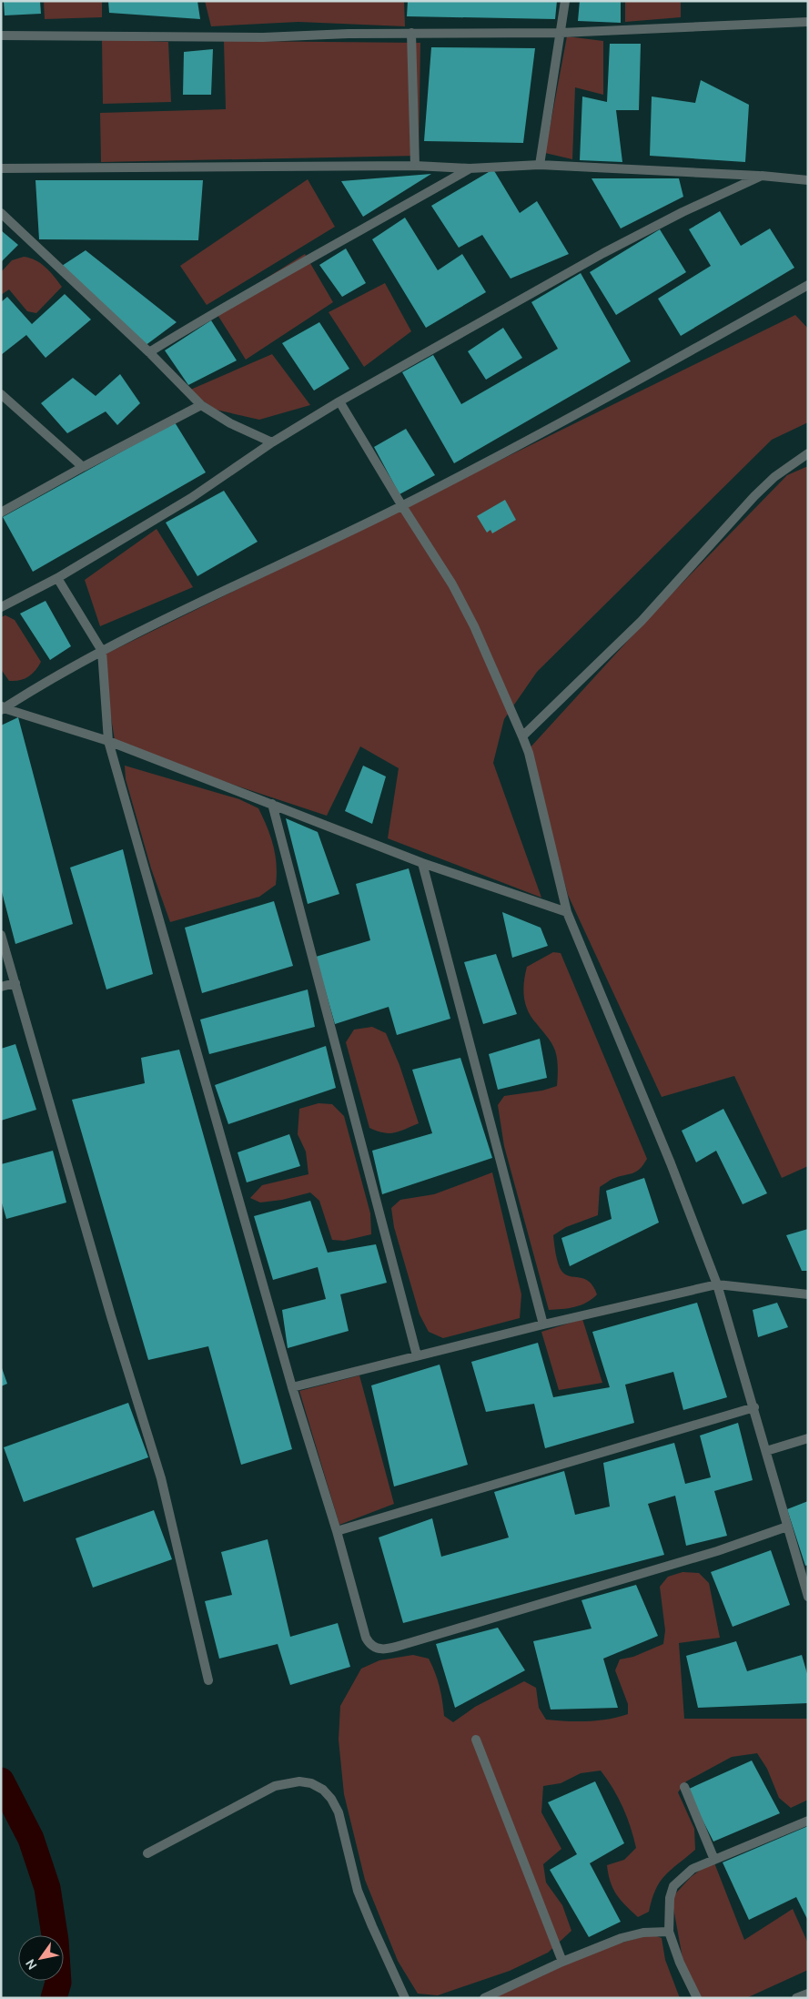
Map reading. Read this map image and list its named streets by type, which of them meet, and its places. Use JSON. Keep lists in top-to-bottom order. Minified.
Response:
{"north":"bottom left"}
